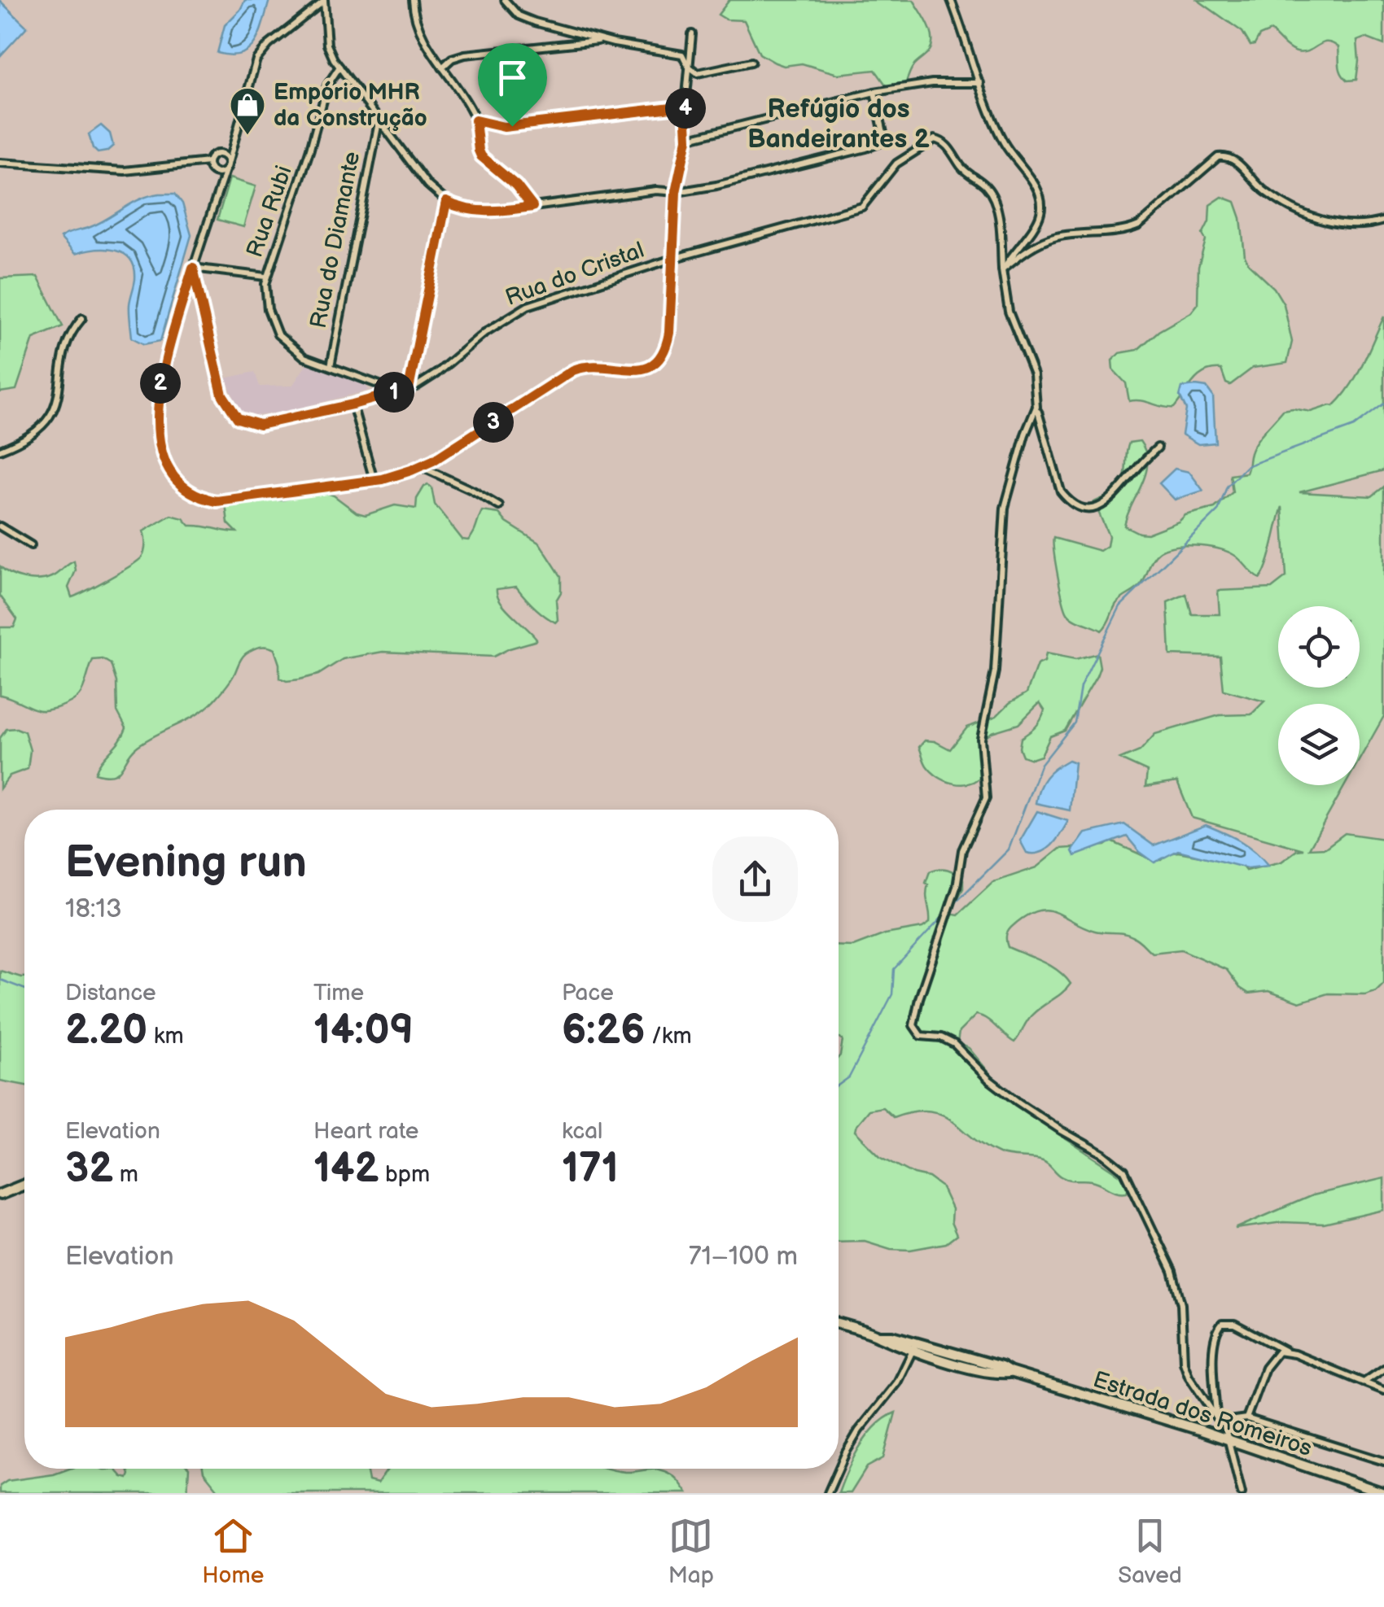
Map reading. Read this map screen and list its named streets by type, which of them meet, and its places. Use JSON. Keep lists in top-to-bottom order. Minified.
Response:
{"streets":{"main road":["Estrada dos Romeiros"],"street":["Rua Rubi","Rua do Diamante","Rua do Cristal"]},"crossings":[["Rua Rubi","Rua do Diamante"],["Rua Rubi","Rua do Cristal"]],"districts":["Refúgio dos Bandeirantes 2"],"places":{"shop":["Empório MHR da Construção"]},"page":{"pins":["4","2","1","3"],"heading":["Evening run","18:13"],"stats":[["Distance","2.20 km"],["Time","14:09"],["Pace","6:26 /km"],["Elevation","32 m"],["Heart rate","142 bpm"],["kcal","171"]],"chart":["Elevation","71–100 m"],"tabs":["Home","Map","Saved"]}}
